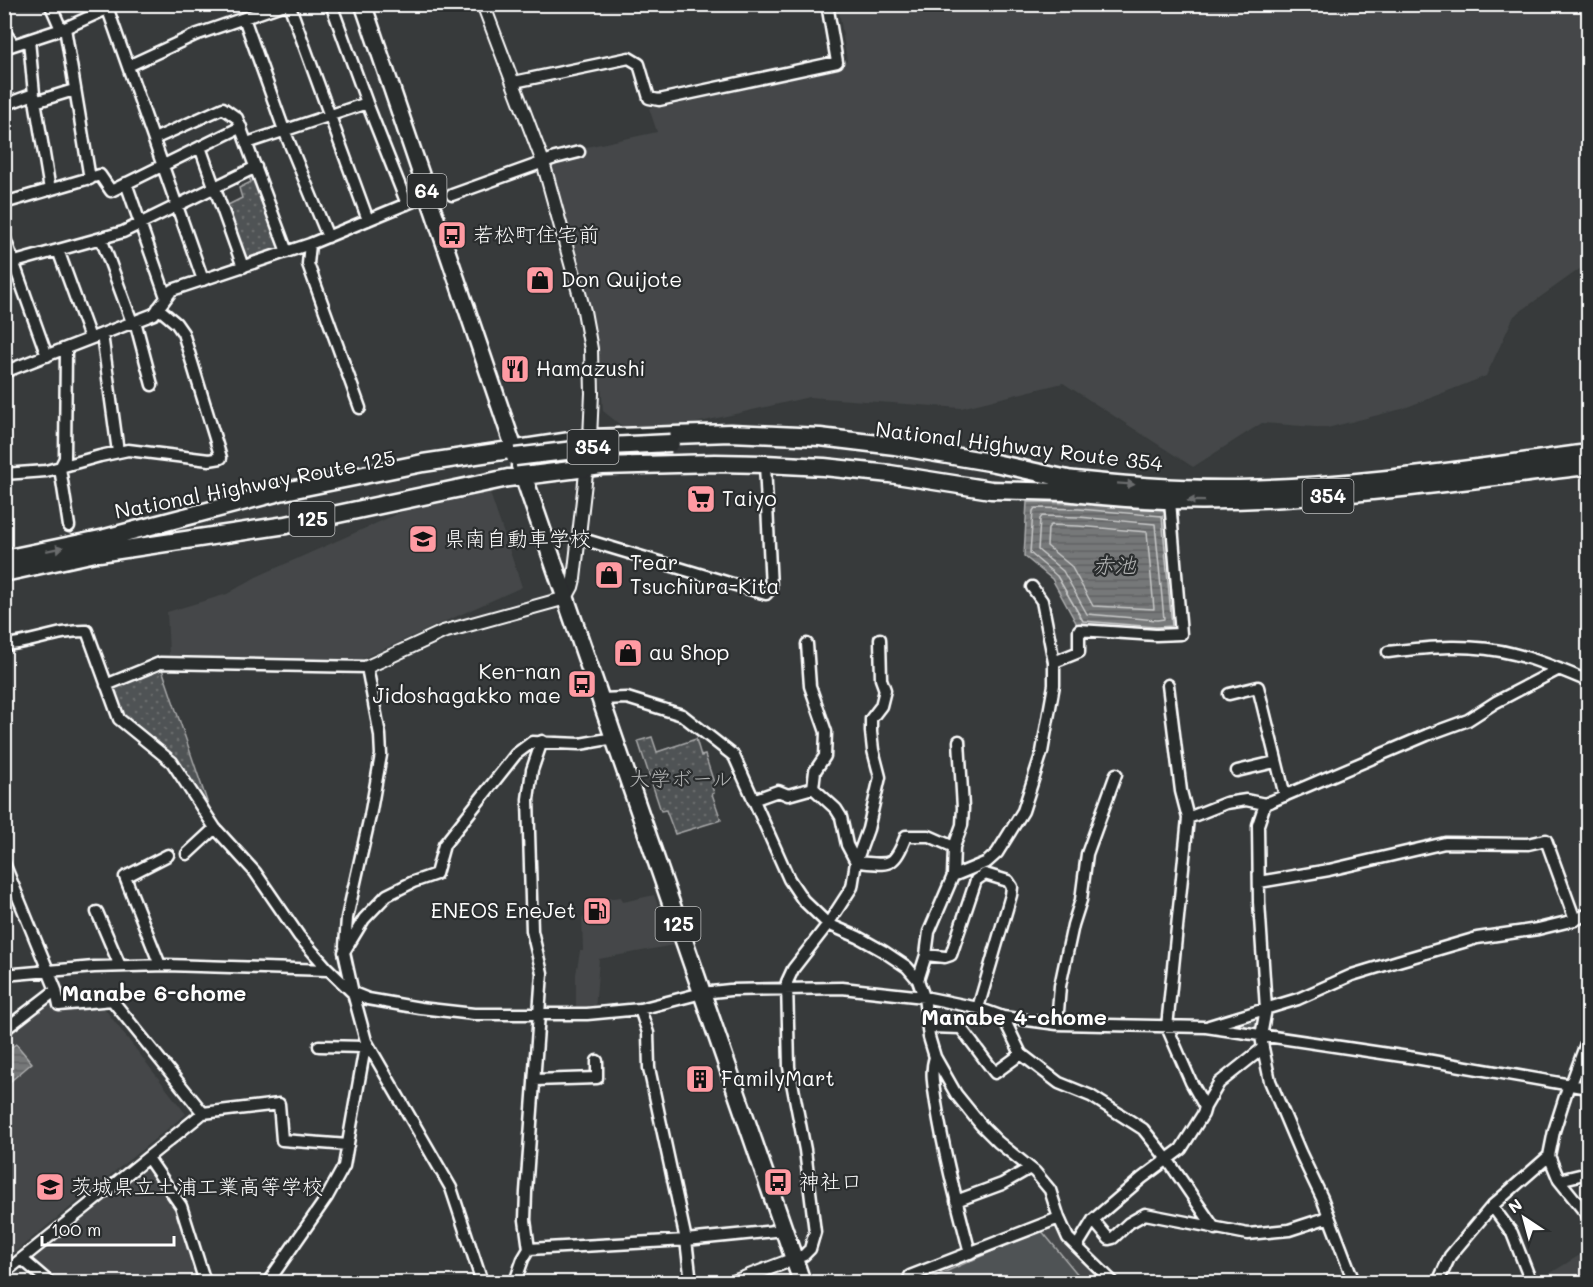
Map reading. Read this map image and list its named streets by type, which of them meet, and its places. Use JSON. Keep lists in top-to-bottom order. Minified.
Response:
{"streets":{"highway":["354","National Highway Route 354","National Highway Route 125","125"],"main road":["64"]},"crossings":[["64","National Highway Route 354"],["64","National Highway Route 125"],["64","125"],["National Highway Route 354","National Highway Route 125"],["National Highway Route 354","125"],["National Highway Route 125","125"]],"districts":["Manabe 6-chome","Manabe 4-chome"],"water":["赤池"],"parks":["大学ボール"],"places":{"bus stop":["若松町住宅前","Ken-nan Jidoshagakko mae","神社口"],"shop":["Don Quijote","Tear Tsuchiura-Kita","au Shop"],"restaurant":["Hamazushi"],"supermarket":["Taiyo"],"school or university":["県南自動車学校","茨城県立土浦工業高等学校"],"fuel station":["ENEOS EneJet"],"building":["FamilyMart"]},"scale_bar":"100 m","north":"top left"}
